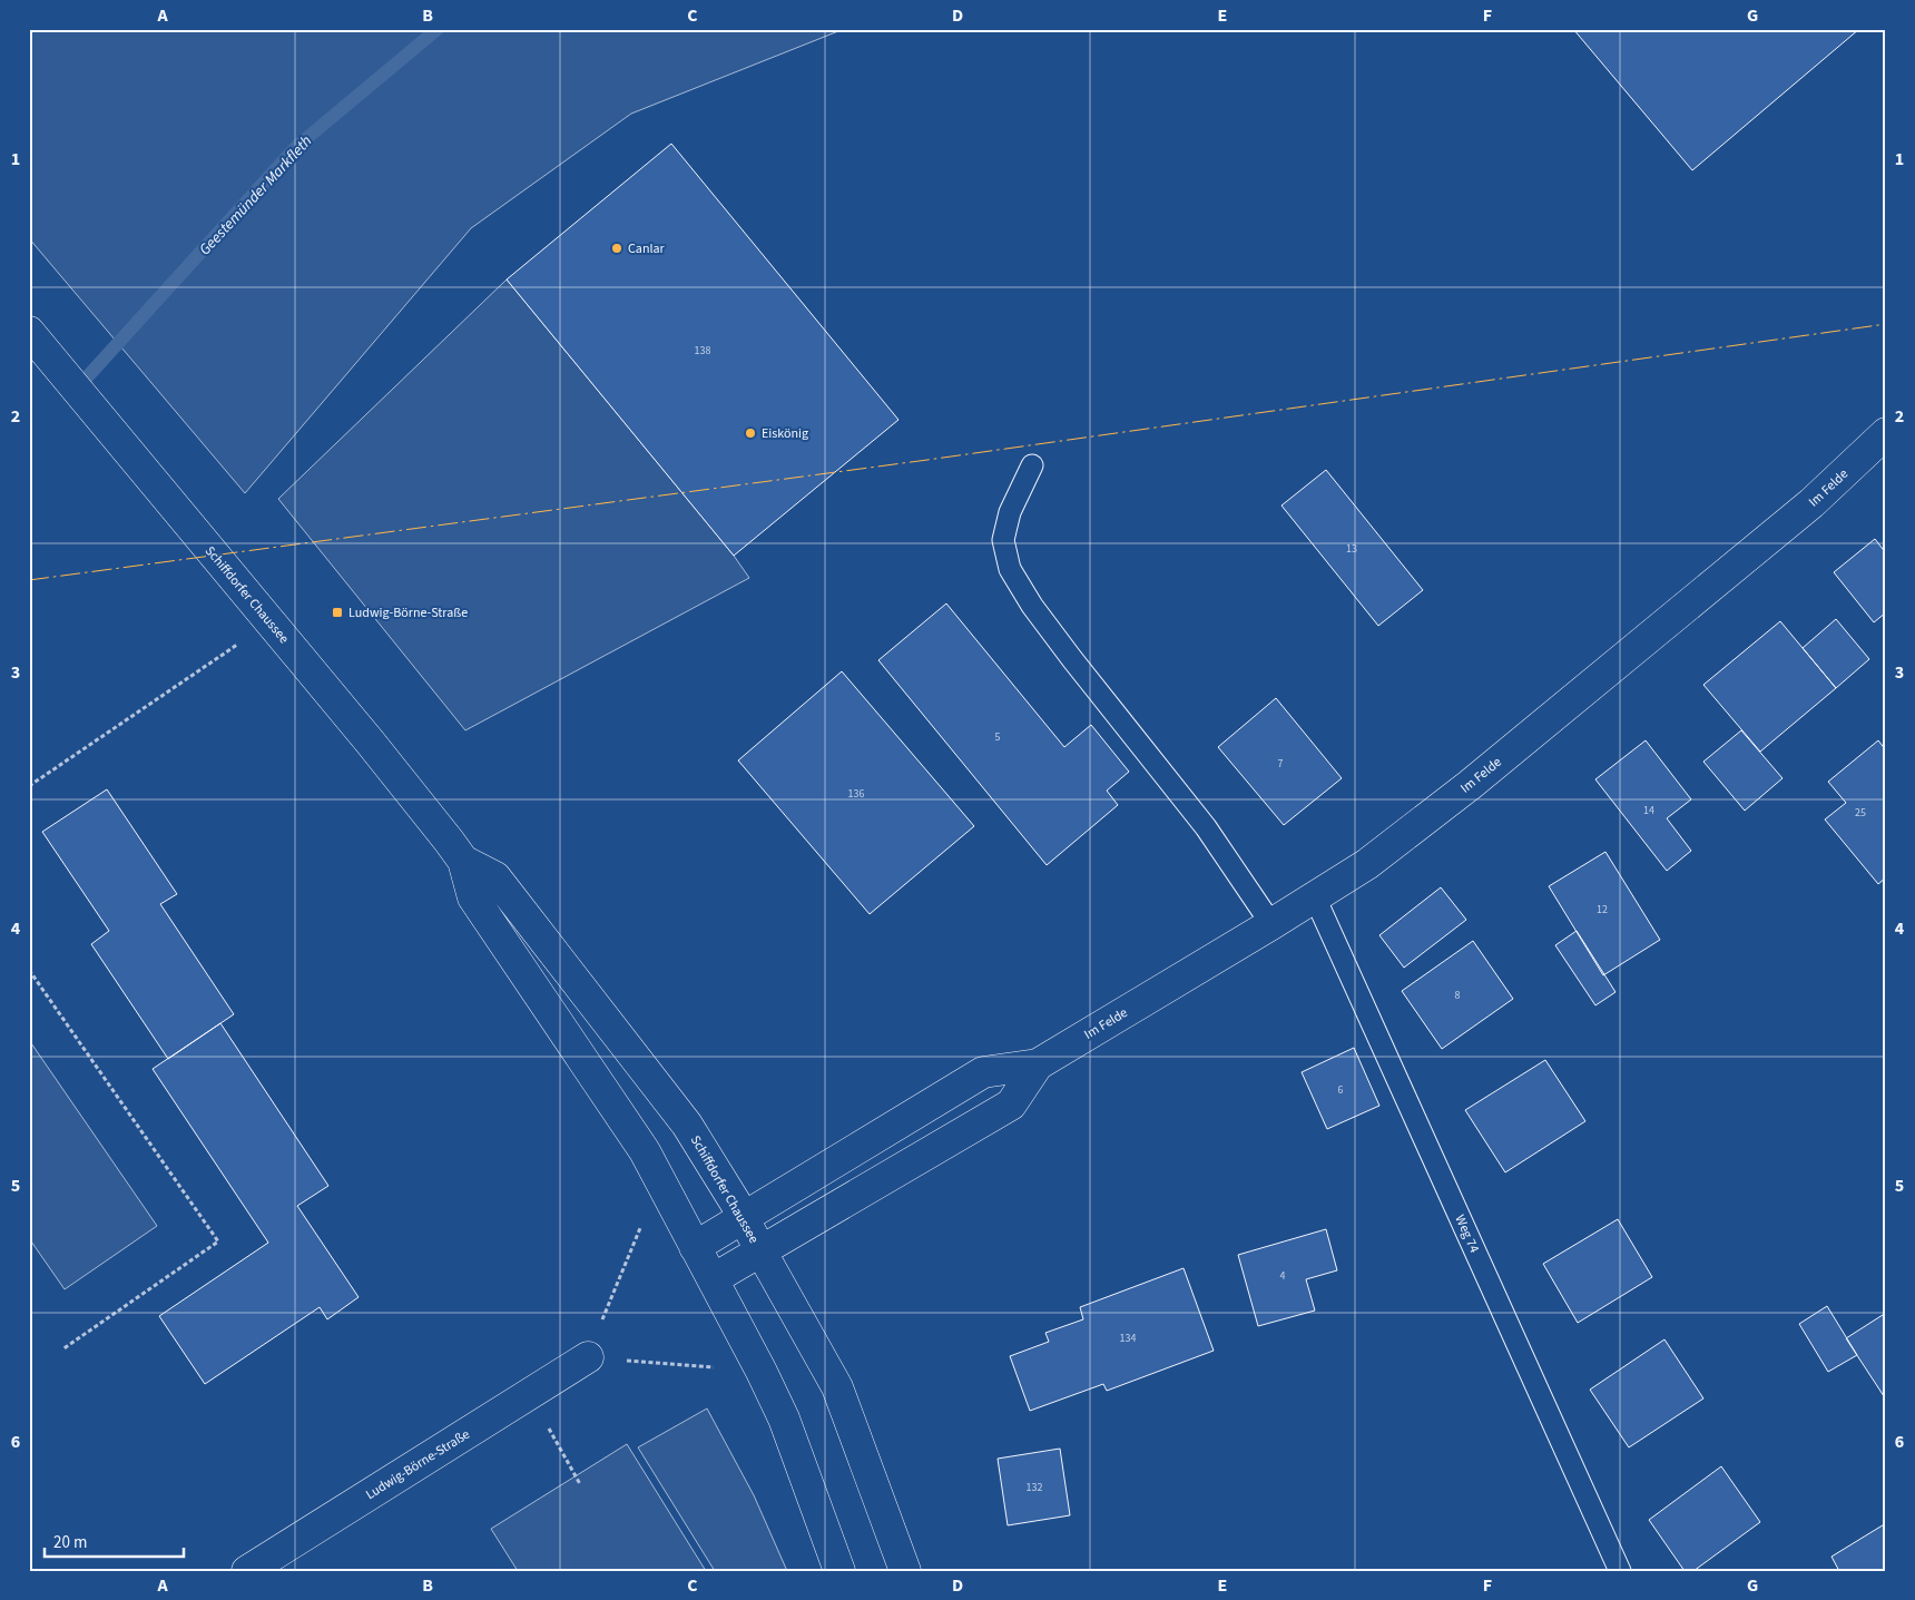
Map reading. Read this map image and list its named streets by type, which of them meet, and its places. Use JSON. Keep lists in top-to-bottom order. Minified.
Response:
{"streets":{"main road":["Im Felde","Schiffdorfer Chaussee","Ludwig-Börne-Straße"],"lane":["Weg 74"]},"crossings":[["Im Felde","Schiffdorfer Chaussee"],["Im Felde","Weg 74"]],"water":["Geestemünder Markfleth"],"places":{"other":["Canlar","Eiskönig"],"transit":["Ludwig-Börne-Straße"]},"house_numbers":["138","13","5","7","136","14","25","12","8","6","4","134","132"],"scale_bar":"20 m","grid":{"columns":["A","B","C","D","E","F","G"],"rows":["1","2","3","4","5","6"]}}
